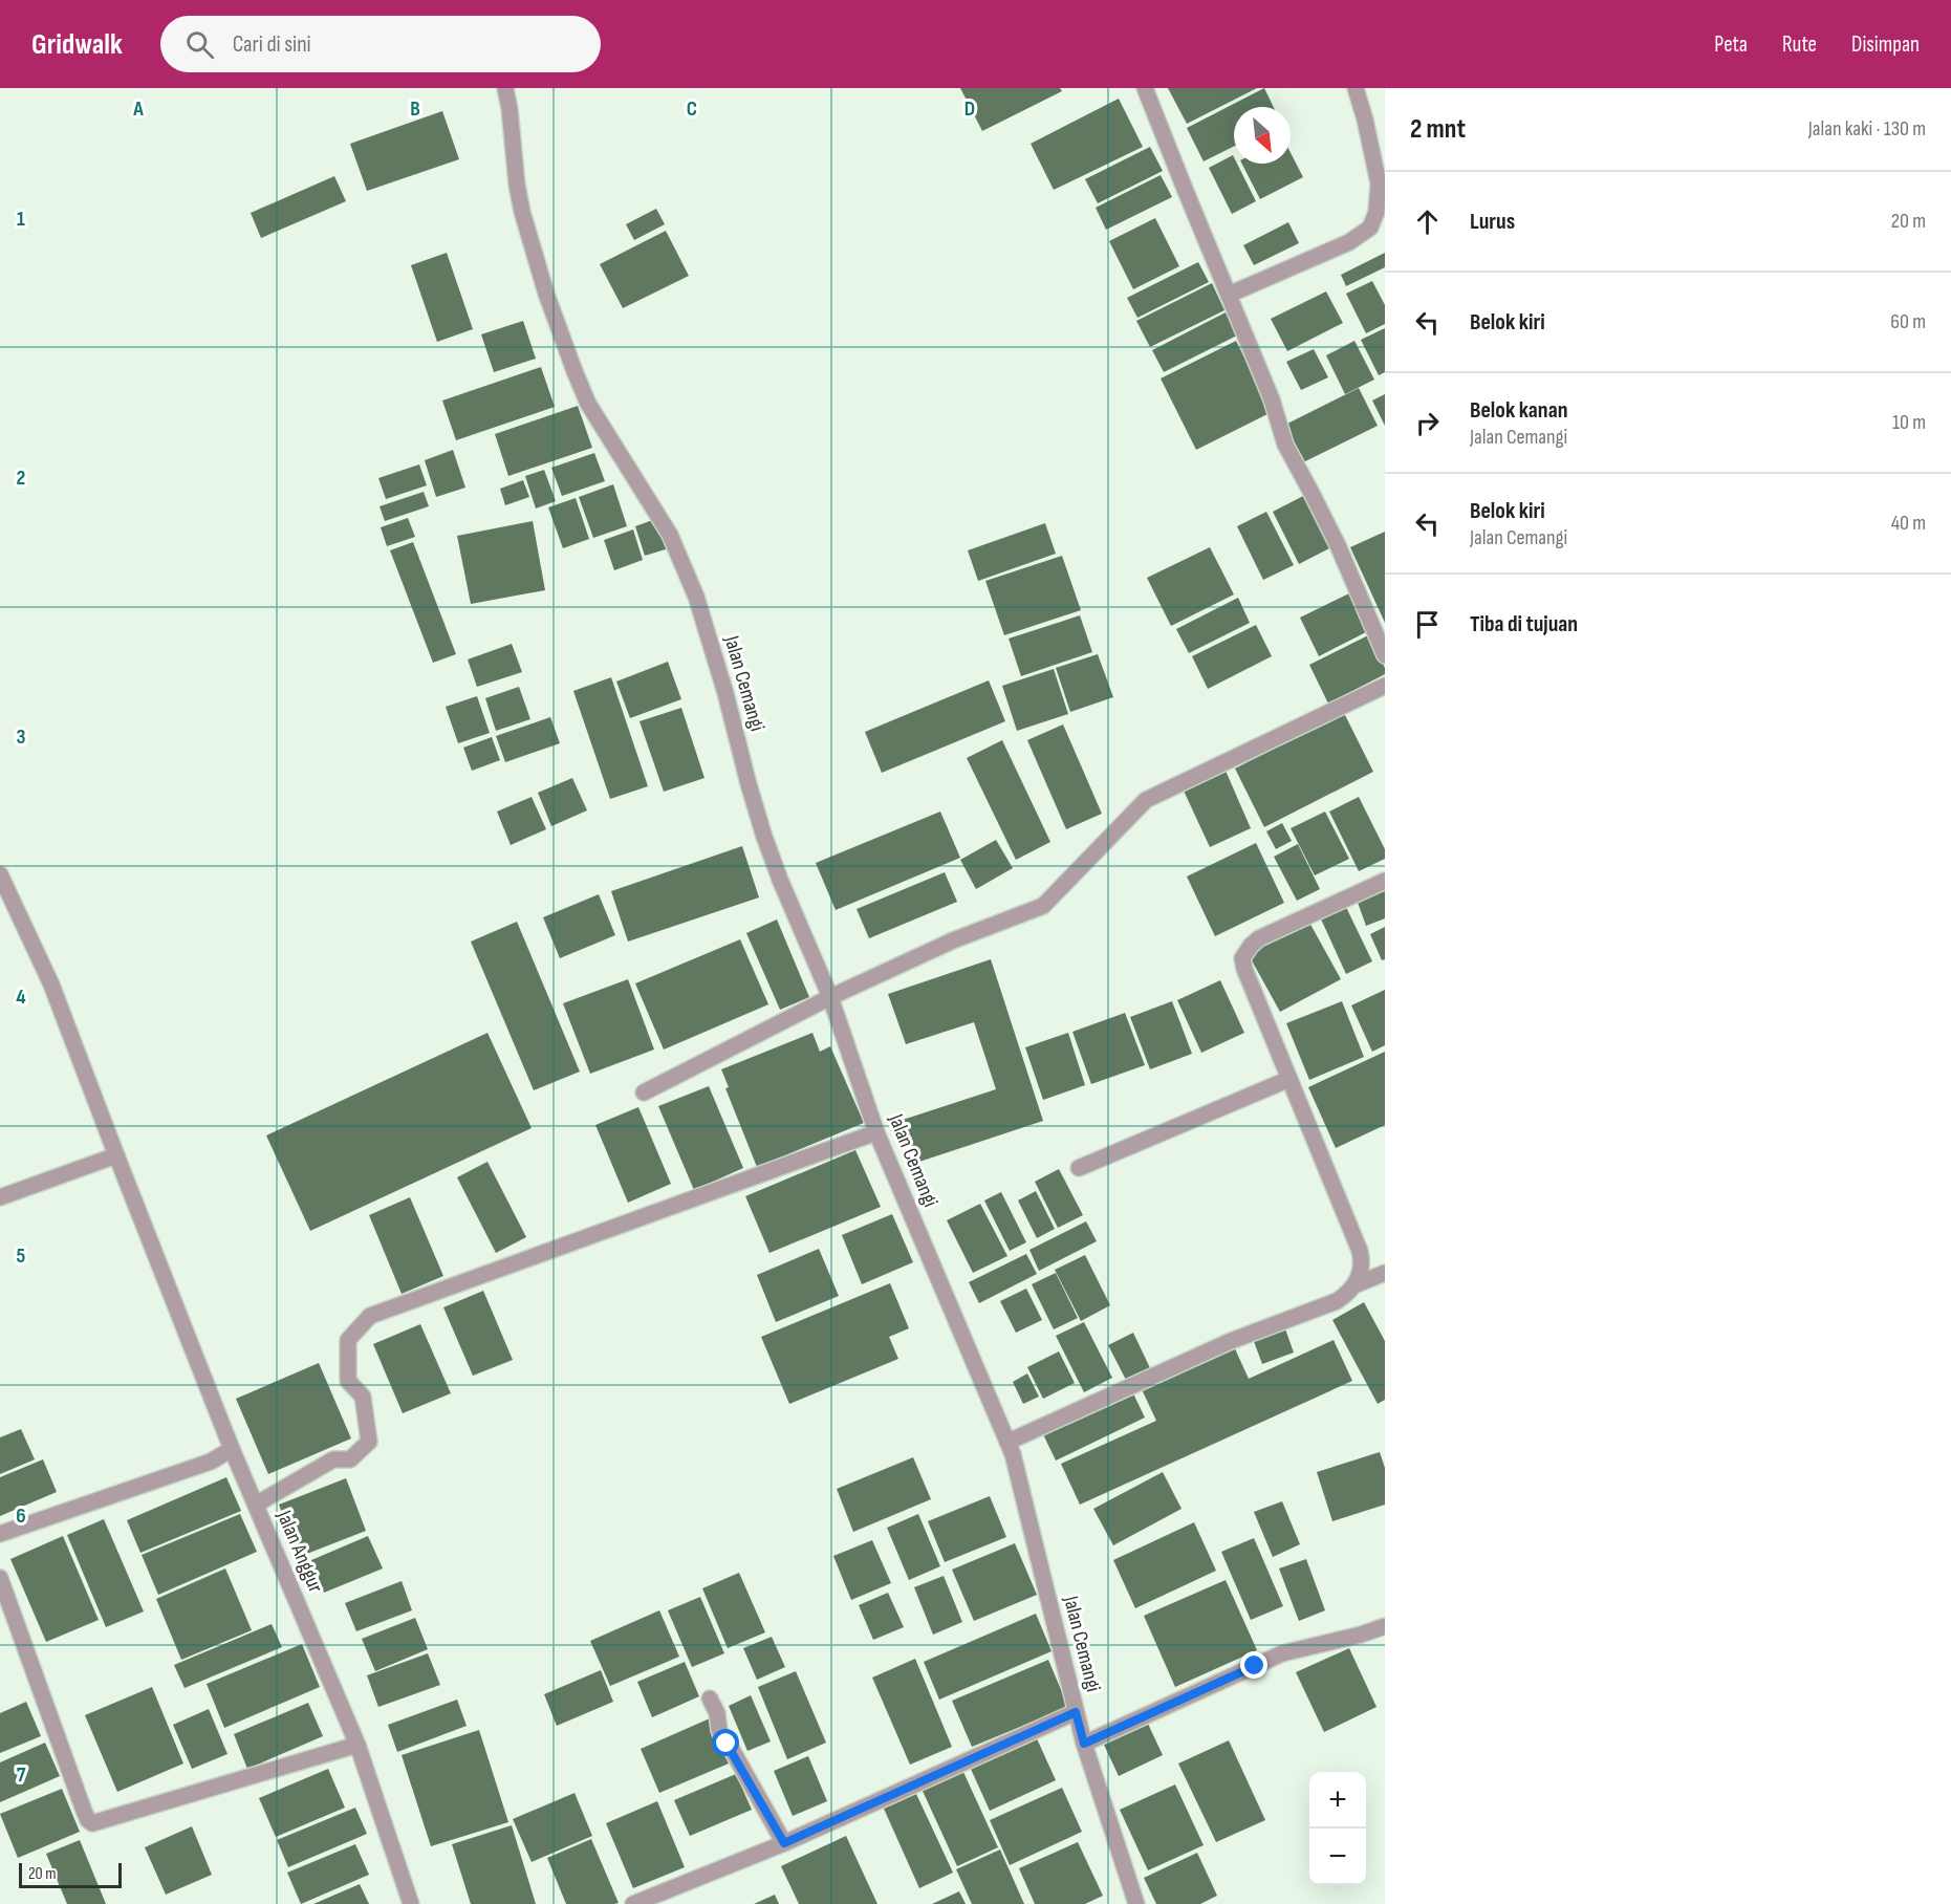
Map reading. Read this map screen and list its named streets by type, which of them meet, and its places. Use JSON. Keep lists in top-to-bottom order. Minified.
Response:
{"streets":{"street":["Jalan Cemangi","Jalan Anggur"]},"scale_bar":"20 m","north":"bottom right","page":{"header":"Gridwalk","search":"Cari di sini","nav":["Peta","Rute","Disimpan"],"heading":["2 mnt","Jalan kaki · 130 m"],"list":[["Lurus","20 m"],["Belok kiri","60 m"],["Belok kanan","Jalan Cemangi","10 m"],["Belok kiri","Jalan Cemangi","40 m"],"Tiba di tujuan"],"map_buttons":["+","−"],"scale":"20 m"},"grid":{"columns":["A","B","C","D"],"rows":["1","2","3","4","5","6","7"]}}
